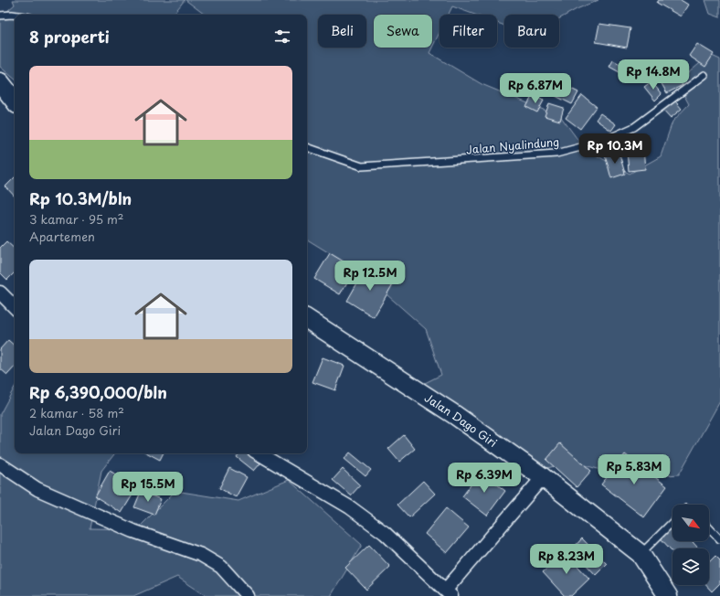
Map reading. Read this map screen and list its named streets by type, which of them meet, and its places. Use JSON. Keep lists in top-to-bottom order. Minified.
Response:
{"streets":{"main road":["Jalan Dago Giri"],"lane":["Jalan Nyalindung"]},"north":"bottom right","page":{"chip":["Beli","Sewa","Filter","Baru"],"heading":"8 properti","list":[{"name":"Rp 10.3M/bln","note":"3 kamar · 95 m² · Apartemen"},{"name":"Rp 6,390,000/bln","note":"2 kamar · 58 m² · Jalan Dago Giri"}],"price":["Rp 14.8M","Rp 6.87M","Rp 10.3M","Rp 12.5M","Rp 5.83M","Rp 6.39M","Rp 15.5M","Rp 8.23M"]}}
